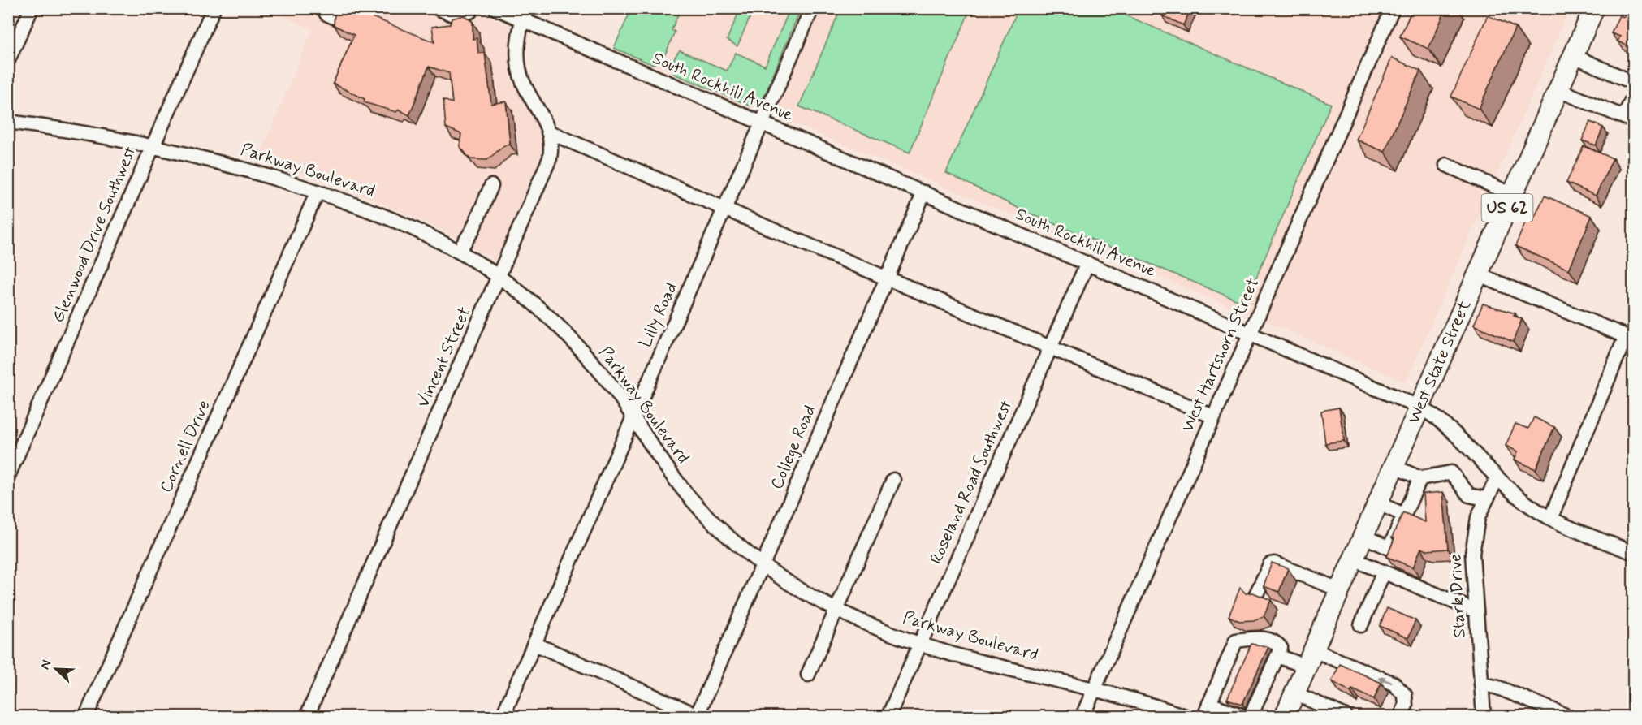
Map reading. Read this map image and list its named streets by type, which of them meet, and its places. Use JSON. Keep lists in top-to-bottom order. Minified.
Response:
{"streets":{"highway":["US 62","West State Street"],"street":["South Rockhill Avenue","Parkway Boulevard","Glenwood Drive Southwest","Lilly Road","West Hartshorn Street","Vincent Street","Cornell Drive","College Road","Roseland Road Southwest","Stark Drive"]},"crossings":[["South Rockhill Avenue","Lilly Road"],["South Rockhill Avenue","West Hartshorn Street"],["South Rockhill Avenue","Vincent Street"],["South Rockhill Avenue","West State Street"],["South Rockhill Avenue","College Road"],["South Rockhill Avenue","Roseland Road Southwest"],["South Rockhill Avenue","Stark Drive"],["Parkway Boulevard","Glenwood Drive Southwest"],["Parkway Boulevard","Lilly Road"],["Parkway Boulevard","West Hartshorn Street"],["Parkway Boulevard","Vincent Street"],["Parkway Boulevard","Cornell Drive"],["Parkway Boulevard","College Road"],["Parkway Boulevard","Roseland Road Southwest"]],"north":"top left"}
